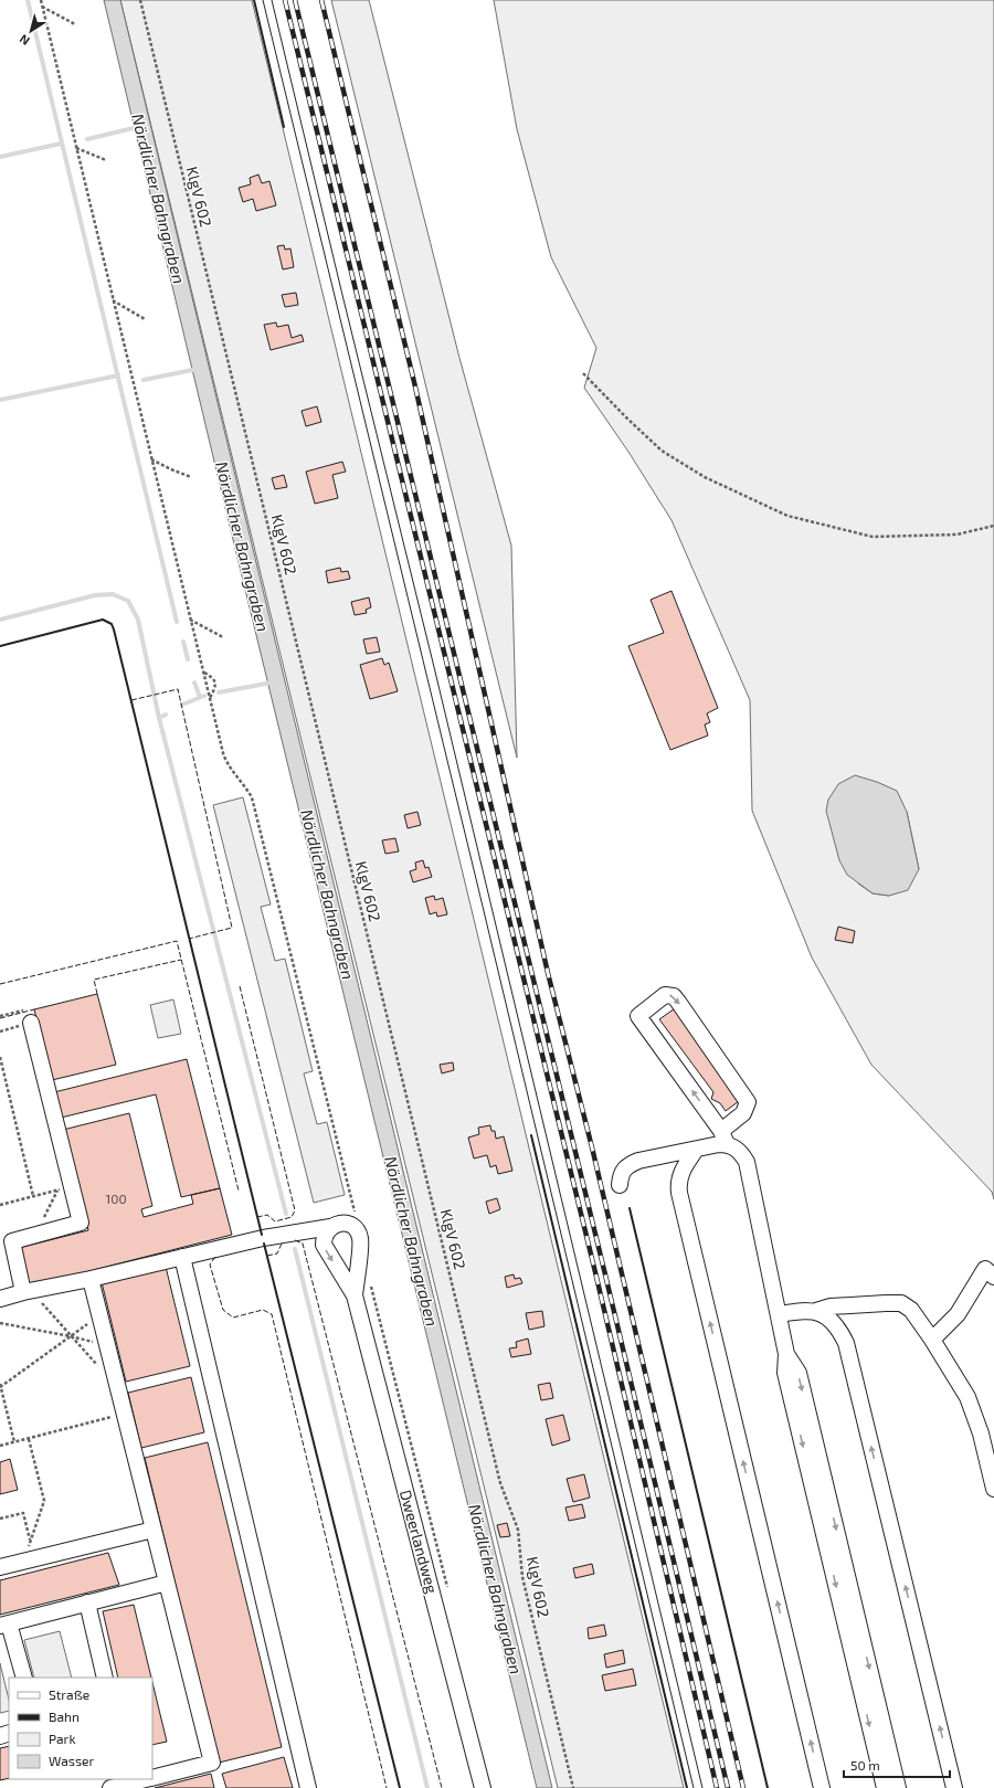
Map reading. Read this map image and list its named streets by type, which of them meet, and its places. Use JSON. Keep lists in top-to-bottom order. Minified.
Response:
{"streets":{"street":["Dweerlandweg"],"path":["KlgV 602"]},"water":["Nördlicher Bahngraben"],"house_numbers":["100"],"legend":["Straße","Bahn","Park","Wasser"],"scale_bar":"50 m","north":"bottom left"}
